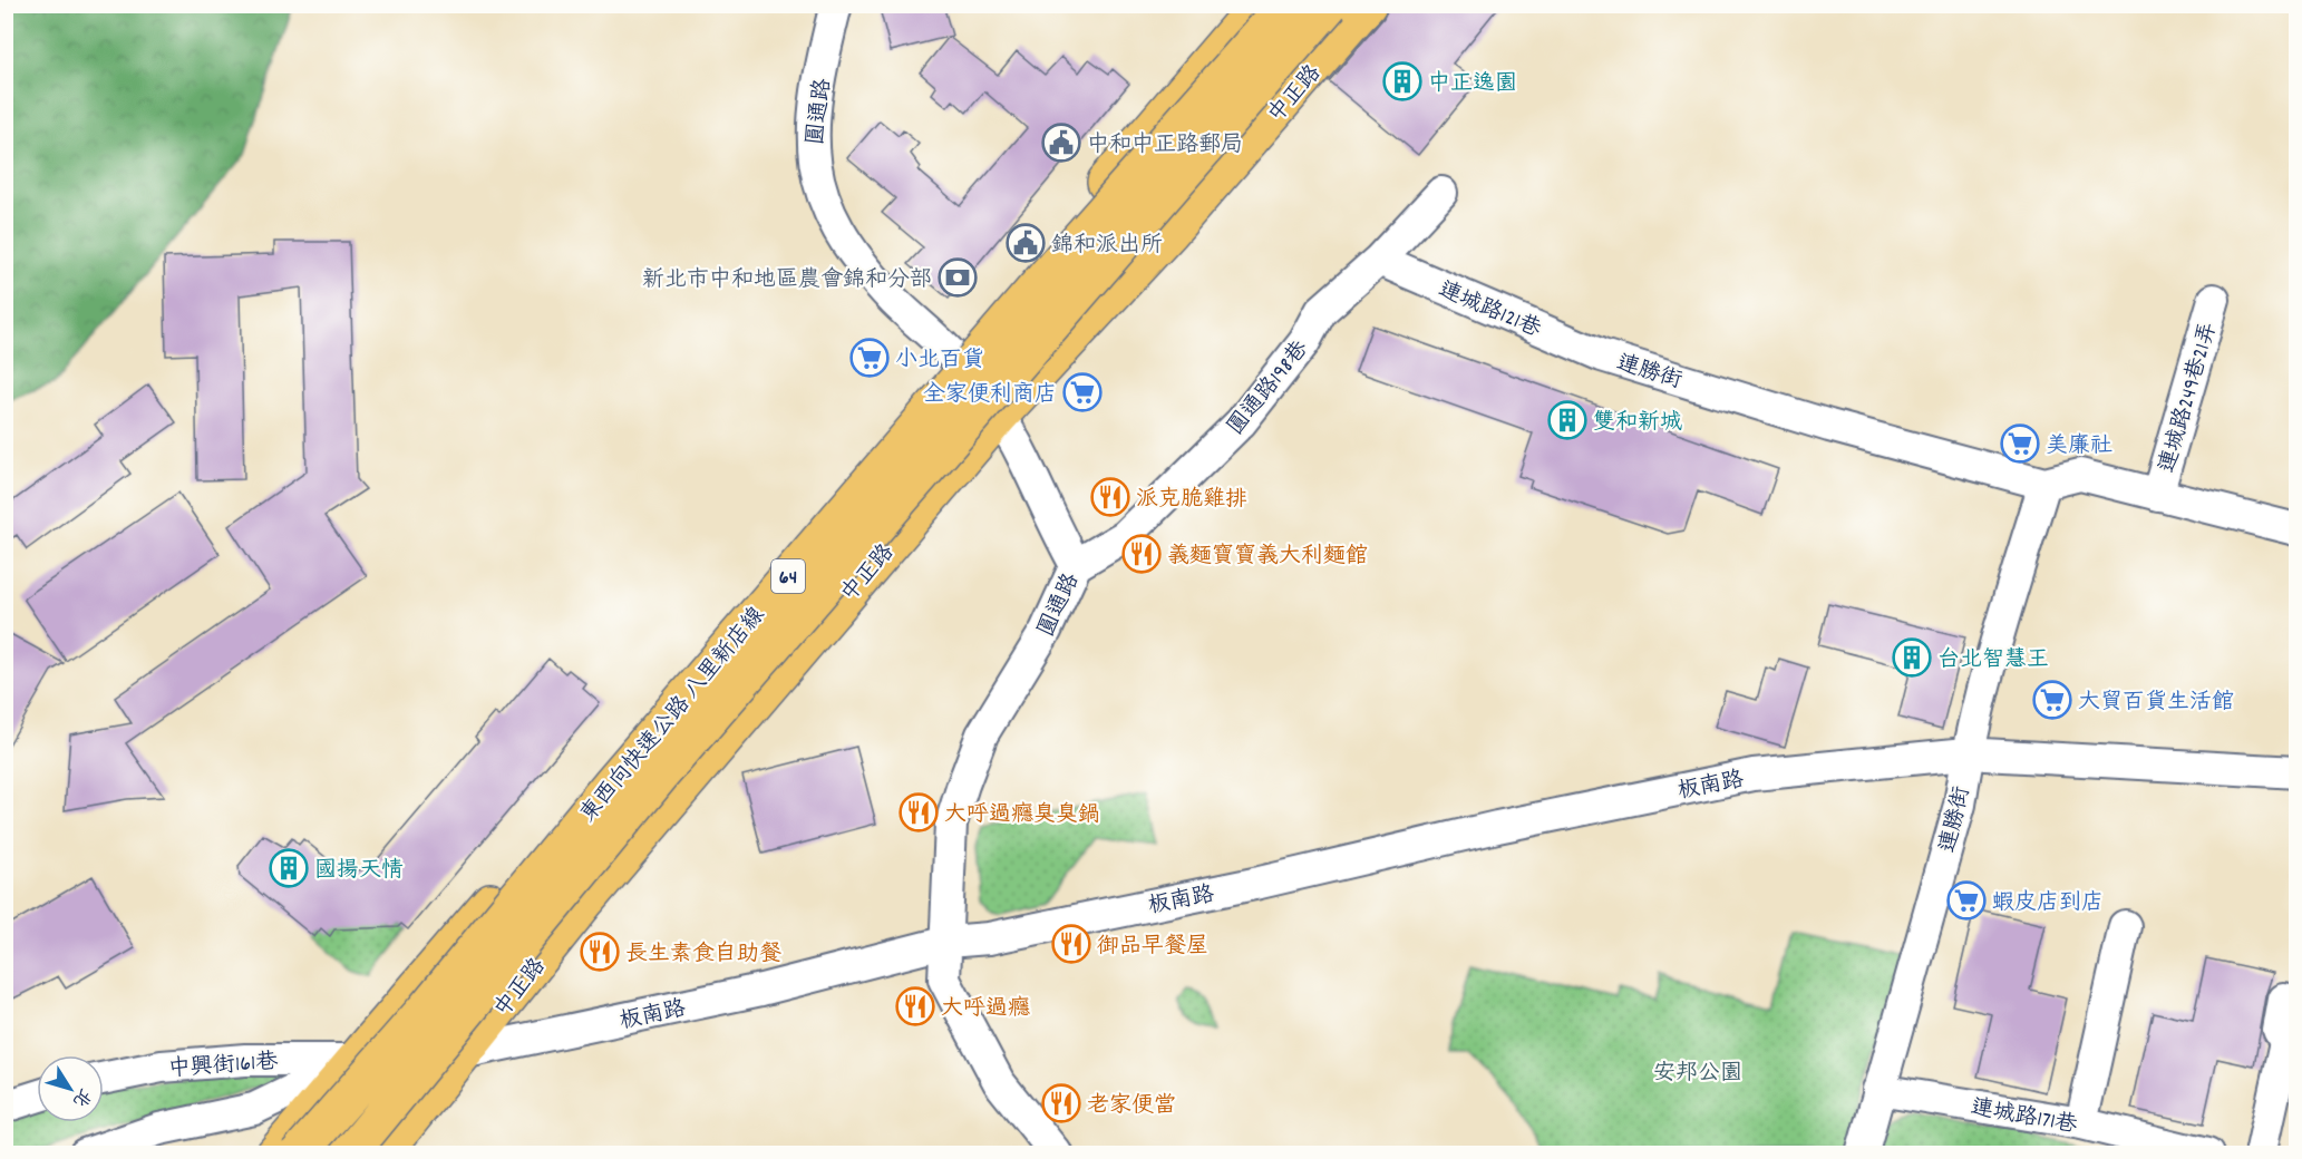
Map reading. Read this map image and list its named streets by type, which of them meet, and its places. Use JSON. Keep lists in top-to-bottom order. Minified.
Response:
{"streets":{"main road":["中正路","64","東西向快速公路 八里新店線"],"street":["圓通路","連城路121巷","連勝街","圓通路198巷","連城路249巷21弄","板南路","中興街161巷","連城路171巷"]},"crossings":[["中正路","圓通路"],["中正路","板南路"],["中正路","中興街161巷"],["圓通路","圓通路198巷"],["圓通路","板南路"],["連城路121巷","連勝街"],["連城路121巷","圓通路198巷"],["連勝街","連城路249巷21弄"],["連勝街","板南路"],["連勝街","連城路171巷"],["板南路","中興街161巷"]],"parks":["安邦公園"],"places":{"building":["中正逸園","雙和新城","台北智慧王","國揚天情"],"public building":["中和中正路郵局","錦和派出所"],"bank":["新北市中和地區農會錦和分部"],"supermarket":["小北百貨","全家便利商店","美廉社","大貿百貨生活館","蝦皮店到店"],"restaurant":["派克脆雞排","義麵寶寶義大利麵館","大呼過癮臭臭鍋","御品早餐屋","長生素食自助餐","大呼過癮","老家便當"]},"north":"bottom right"}
